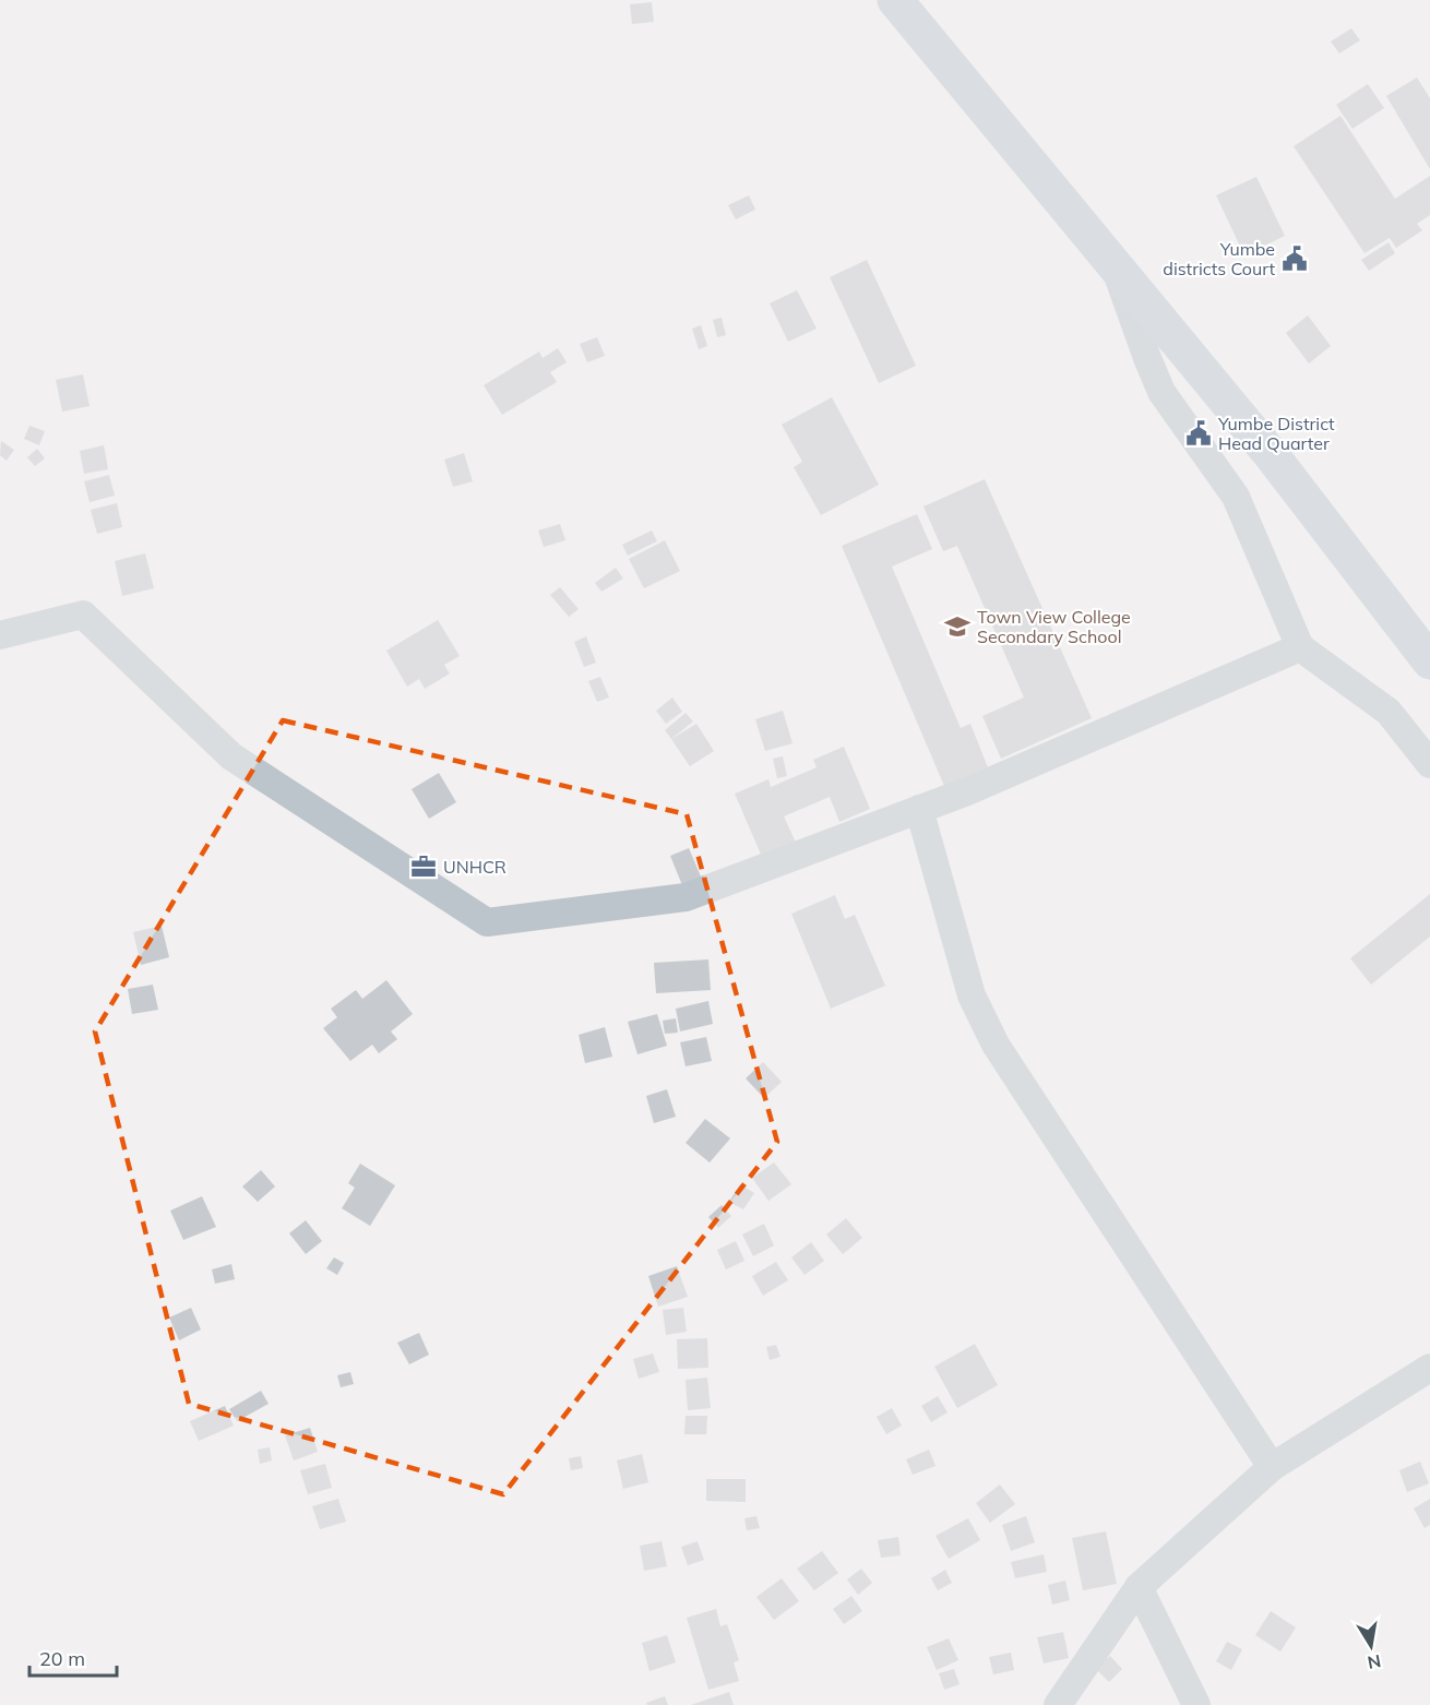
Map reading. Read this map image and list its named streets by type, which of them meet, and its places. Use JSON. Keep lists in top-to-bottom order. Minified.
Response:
{"places":{"public building":["Yumbe districts Court","Yumbe District Head Quarter"],"school or university":["Town View College Secondary School"],"office":["UNHCR"]},"scale_bar":"20 m","north":"bottom"}
